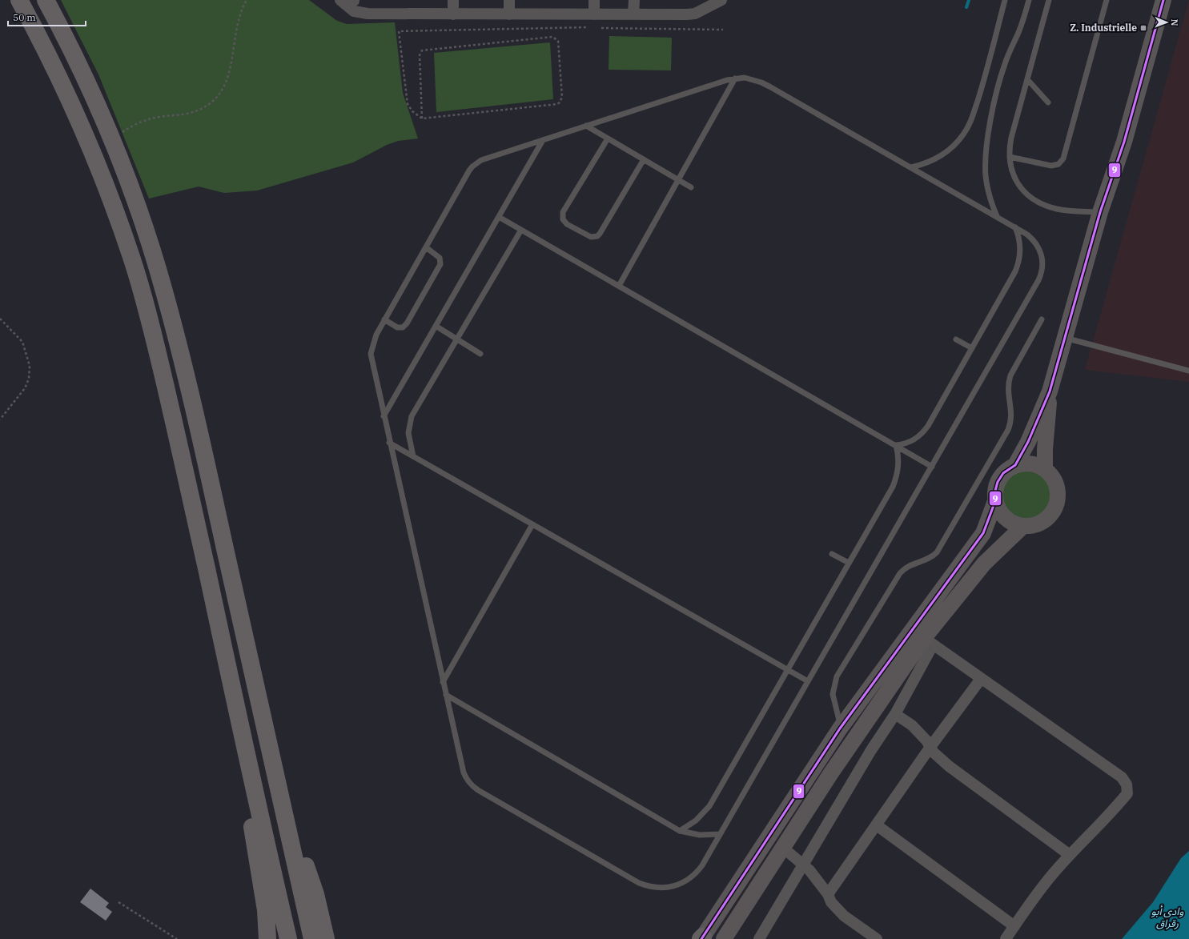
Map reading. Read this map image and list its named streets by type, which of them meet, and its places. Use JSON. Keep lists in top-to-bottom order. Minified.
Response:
{"water":["وادي أبو رقراق"],"places":{"transit":["Z. Industrielle"]},"lines":["transit line 9"],"scale_bar":"50 m","north":"right"}
